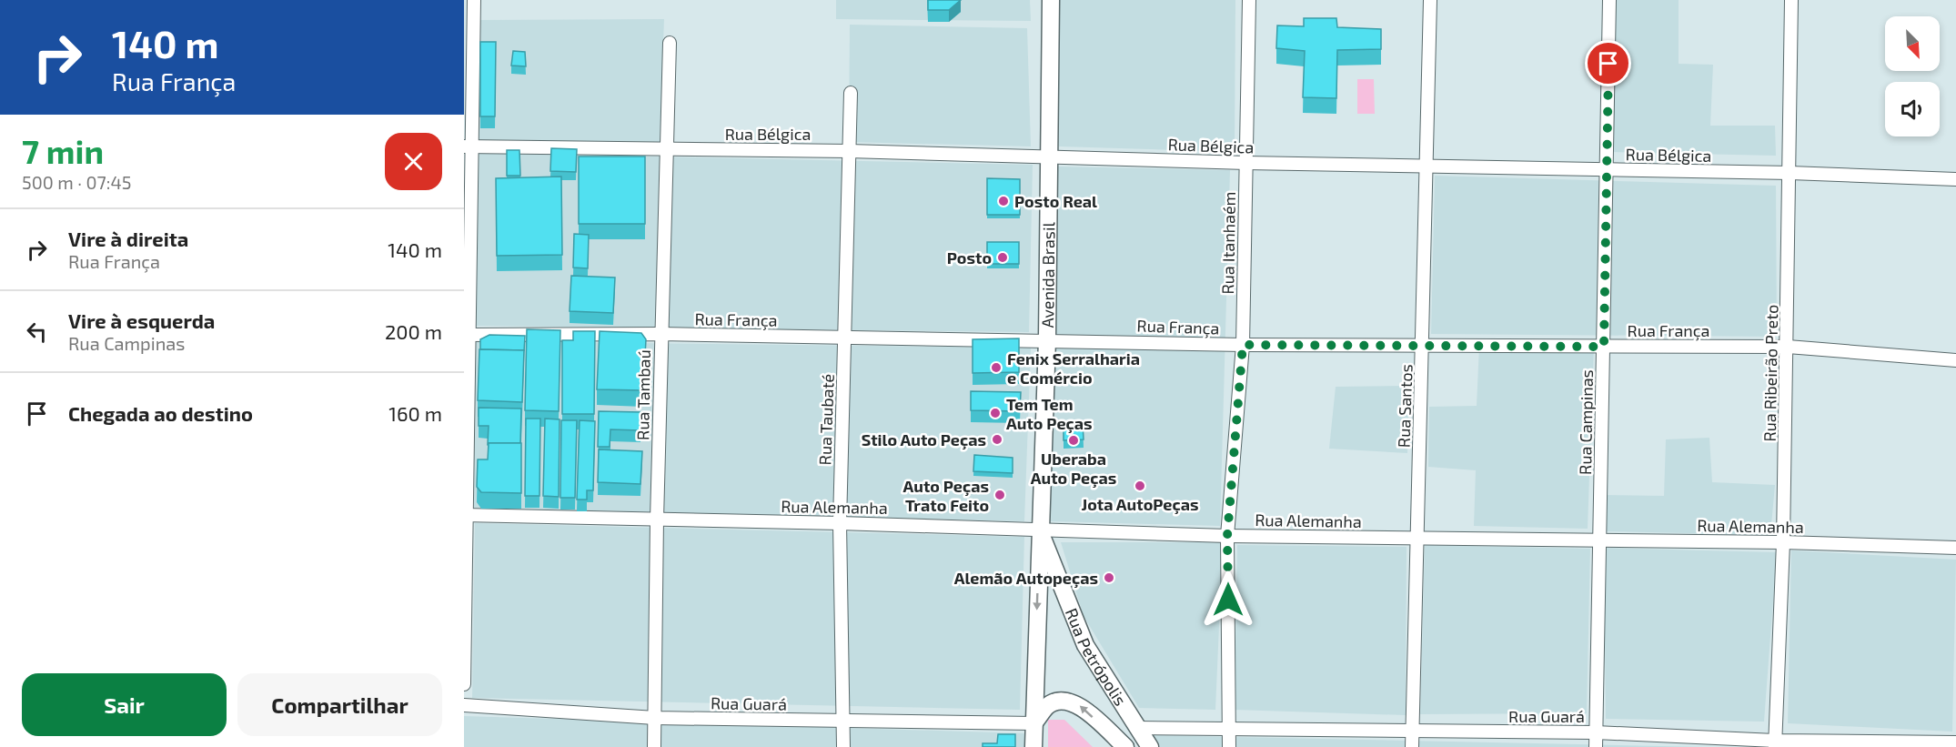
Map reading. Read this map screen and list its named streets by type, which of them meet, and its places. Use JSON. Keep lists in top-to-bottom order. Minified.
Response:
{"streets":{"main road":["Avenida Brasil","Rua Petrópolis"],"street":["Rua Bélgica","Rua Itanhaém","Rua França","Rua Ribeirão Preto","Rua Tambaú","Rua Santos","Rua Taubaté","Rua Campinas","Rua Alemanha","Rua Guará"]},"crossings":[["Rua Bélgica","Rua Itanhaém"],["Rua Bélgica","Avenida Brasil"],["Rua Bélgica","Rua Ribeirão Preto"],["Rua Bélgica","Rua Tambaú"],["Rua Bélgica","Rua Santos"],["Rua Bélgica","Rua Taubaté"],["Rua Bélgica","Rua Campinas"],["Rua Itanhaém","Rua França"],["Rua Itanhaém","Rua Alemanha"],["Rua Itanhaém","Rua Guará"],["Avenida Brasil","Rua França"],["Avenida Brasil","Rua Alemanha"],["Avenida Brasil","Rua Petrópolis"],["Avenida Brasil","Rua Guará"],["Rua França","Rua Ribeirão Preto"],["Rua França","Rua Tambaú"],["Rua França","Rua Santos"],["Rua França","Rua Taubaté"],["Rua França","Rua Campinas"],["Rua Ribeirão Preto","Rua Alemanha"],["Rua Ribeirão Preto","Rua Guará"],["Rua Tambaú","Rua Alemanha"],["Rua Tambaú","Rua Guará"],["Rua Santos","Rua Alemanha"],["Rua Santos","Rua Guará"],["Rua Taubaté","Rua Alemanha"],["Rua Taubaté","Rua Guará"],["Rua Campinas","Rua Alemanha"],["Rua Campinas","Rua Guará"],["Rua Alemanha","Rua Petrópolis"],["Rua Petrópolis","Rua Guará"]],"places":["Posto Real","Posto","Fenix Serralharia e Comércio","Tem Tem Auto Peças","Stilo Auto Peças","Uberaba Auto Peças","Jota AutoPeças","Auto Peças Trato Feito","Alemão Autopeças"],"north":"bottom right","page":{"turn":["140 m","Rua França"],"heading":["7 min","500 m · 07:45"],"list":[{"name":"Vire à direita","note":"Rua França","value":"140 m"},{"name":"Vire à esquerda","note":"Rua Campinas","value":"200 m"},{"name":"Chegada ao destino","value":"160 m"}],"buttons":["Sair","Compartilhar"]}}
